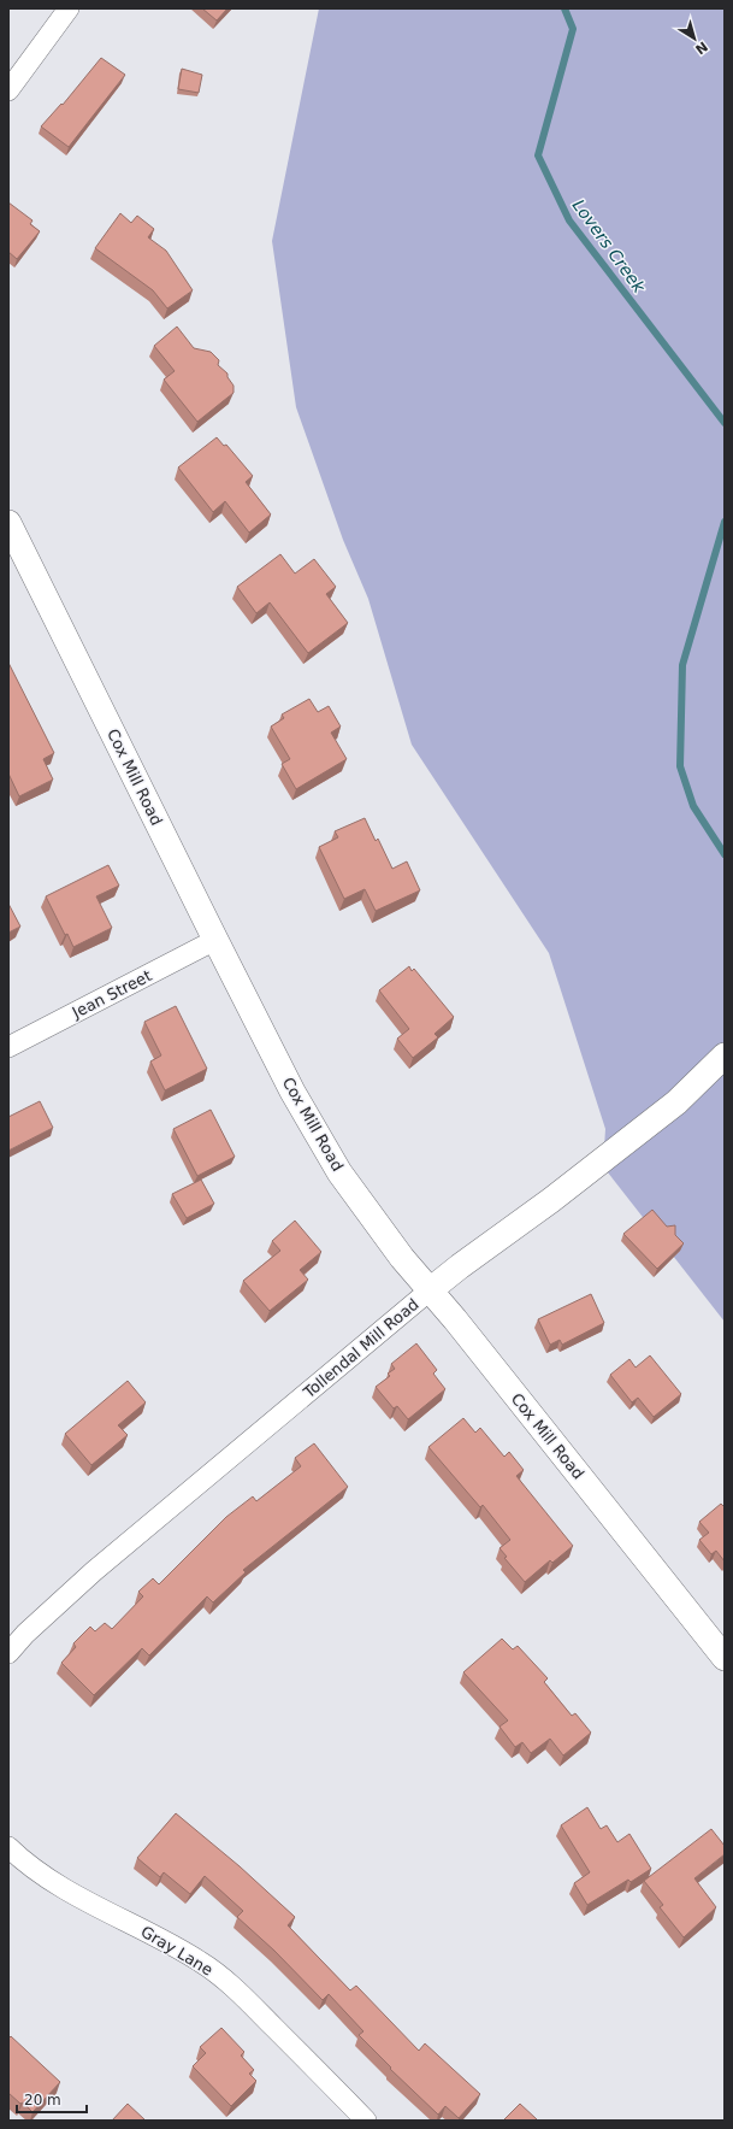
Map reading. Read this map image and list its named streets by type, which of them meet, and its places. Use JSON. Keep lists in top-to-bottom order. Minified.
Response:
{"streets":{"street":["Cox Mill Road","Jean Street","Tollendal Mill Road","Gray Lane"]},"crossings":[["Cox Mill Road","Jean Street"],["Cox Mill Road","Tollendal Mill Road"]],"water":["Lovers Creek"],"scale_bar":"20 m","north":"bottom right"}
